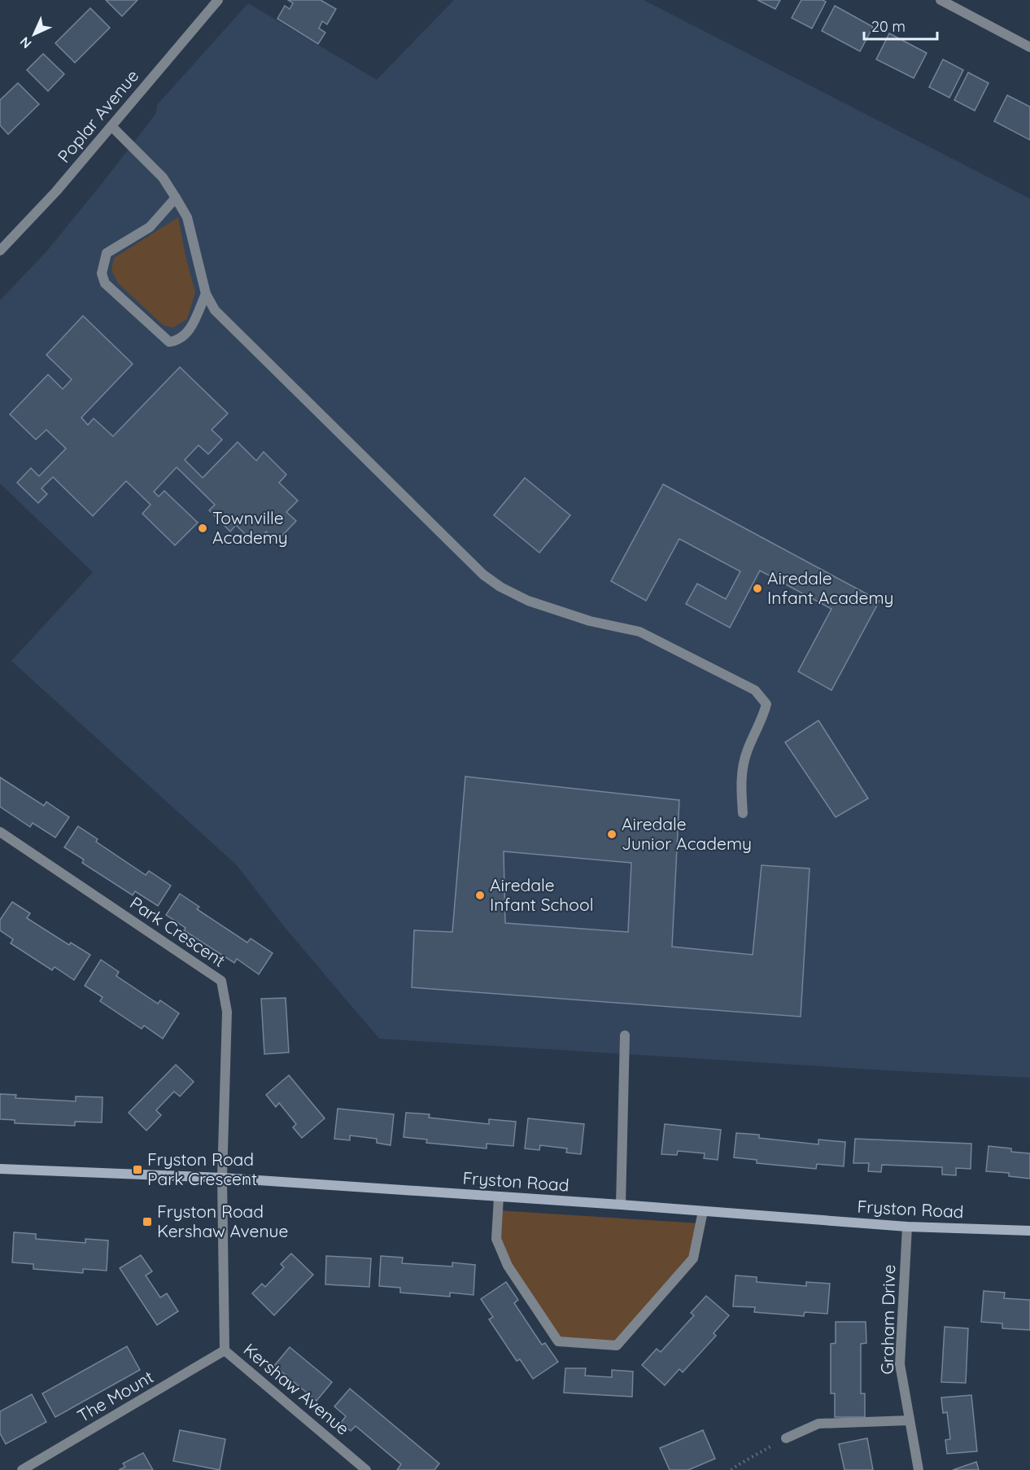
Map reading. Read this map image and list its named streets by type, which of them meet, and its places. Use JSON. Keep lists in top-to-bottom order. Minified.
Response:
{"streets":{"street":["Poplar Avenue","Park Crescent","Fryston Road","Graham Drive","Kershaw Avenue","The Mount"]},"crossings":[["Park Crescent","Fryston Road"],["Park Crescent","Kershaw Avenue"],["Fryston Road","Graham Drive"],["Fryston Road","Kershaw Avenue"],["Kershaw Avenue","The Mount"]],"places":{"other":["Townville Academy","Airedale Infant Academy","Airedale Junior Academy","Airedale Infant School"],"transit":["Fryston Road Park Crescent","Fryston Road Kershaw Avenue"]},"scale_bar":"20 m","north":"bottom left"}
